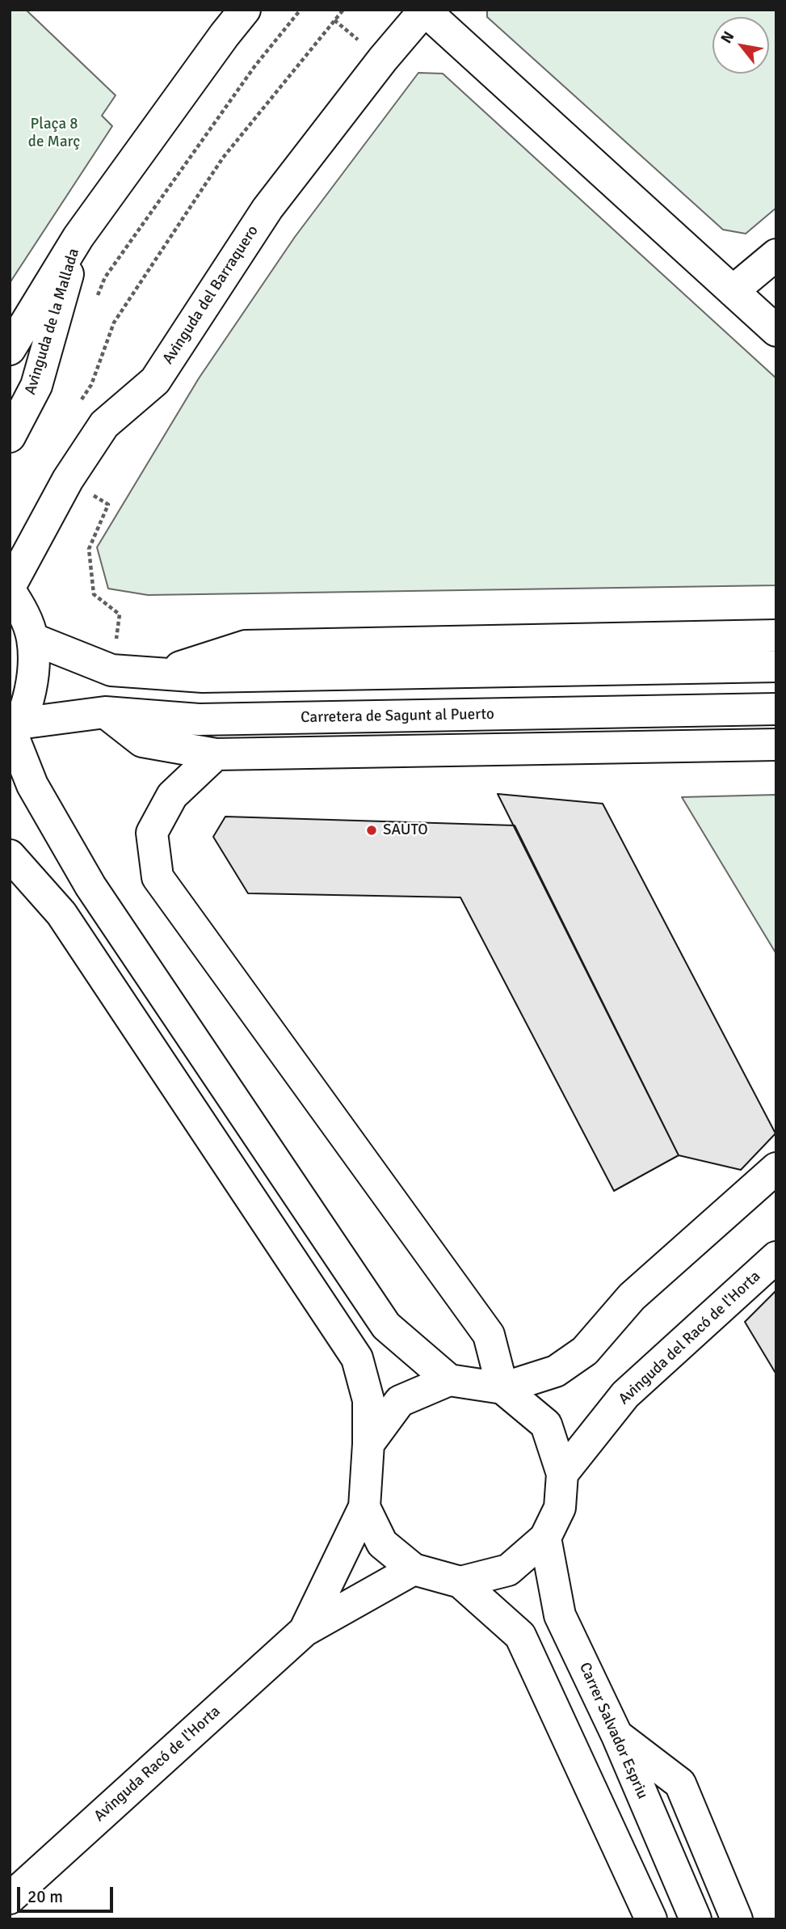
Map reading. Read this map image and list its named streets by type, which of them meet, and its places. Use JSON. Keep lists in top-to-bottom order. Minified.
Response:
{"streets":{"street":["Avinguda del Barraquero","Avinguda de la Mallada","Carretera de Sagunt al Puerto","Avinguda del Racó de l'Horta","Carrer Salvador Espriu","Avinguda Racó de l'Horta"]},"crossings":[["Avinguda del Racó de l'Horta","Carrer Salvador Espriu"],["Avinguda del Racó de l'Horta","Avinguda Racó de l'Horta"],["Carrer Salvador Espriu","Avinguda Racó de l'Horta"]],"parks":["Plaça 8 de Març"],"places":["SAUTO"],"scale_bar":"20 m","north":"top left"}
